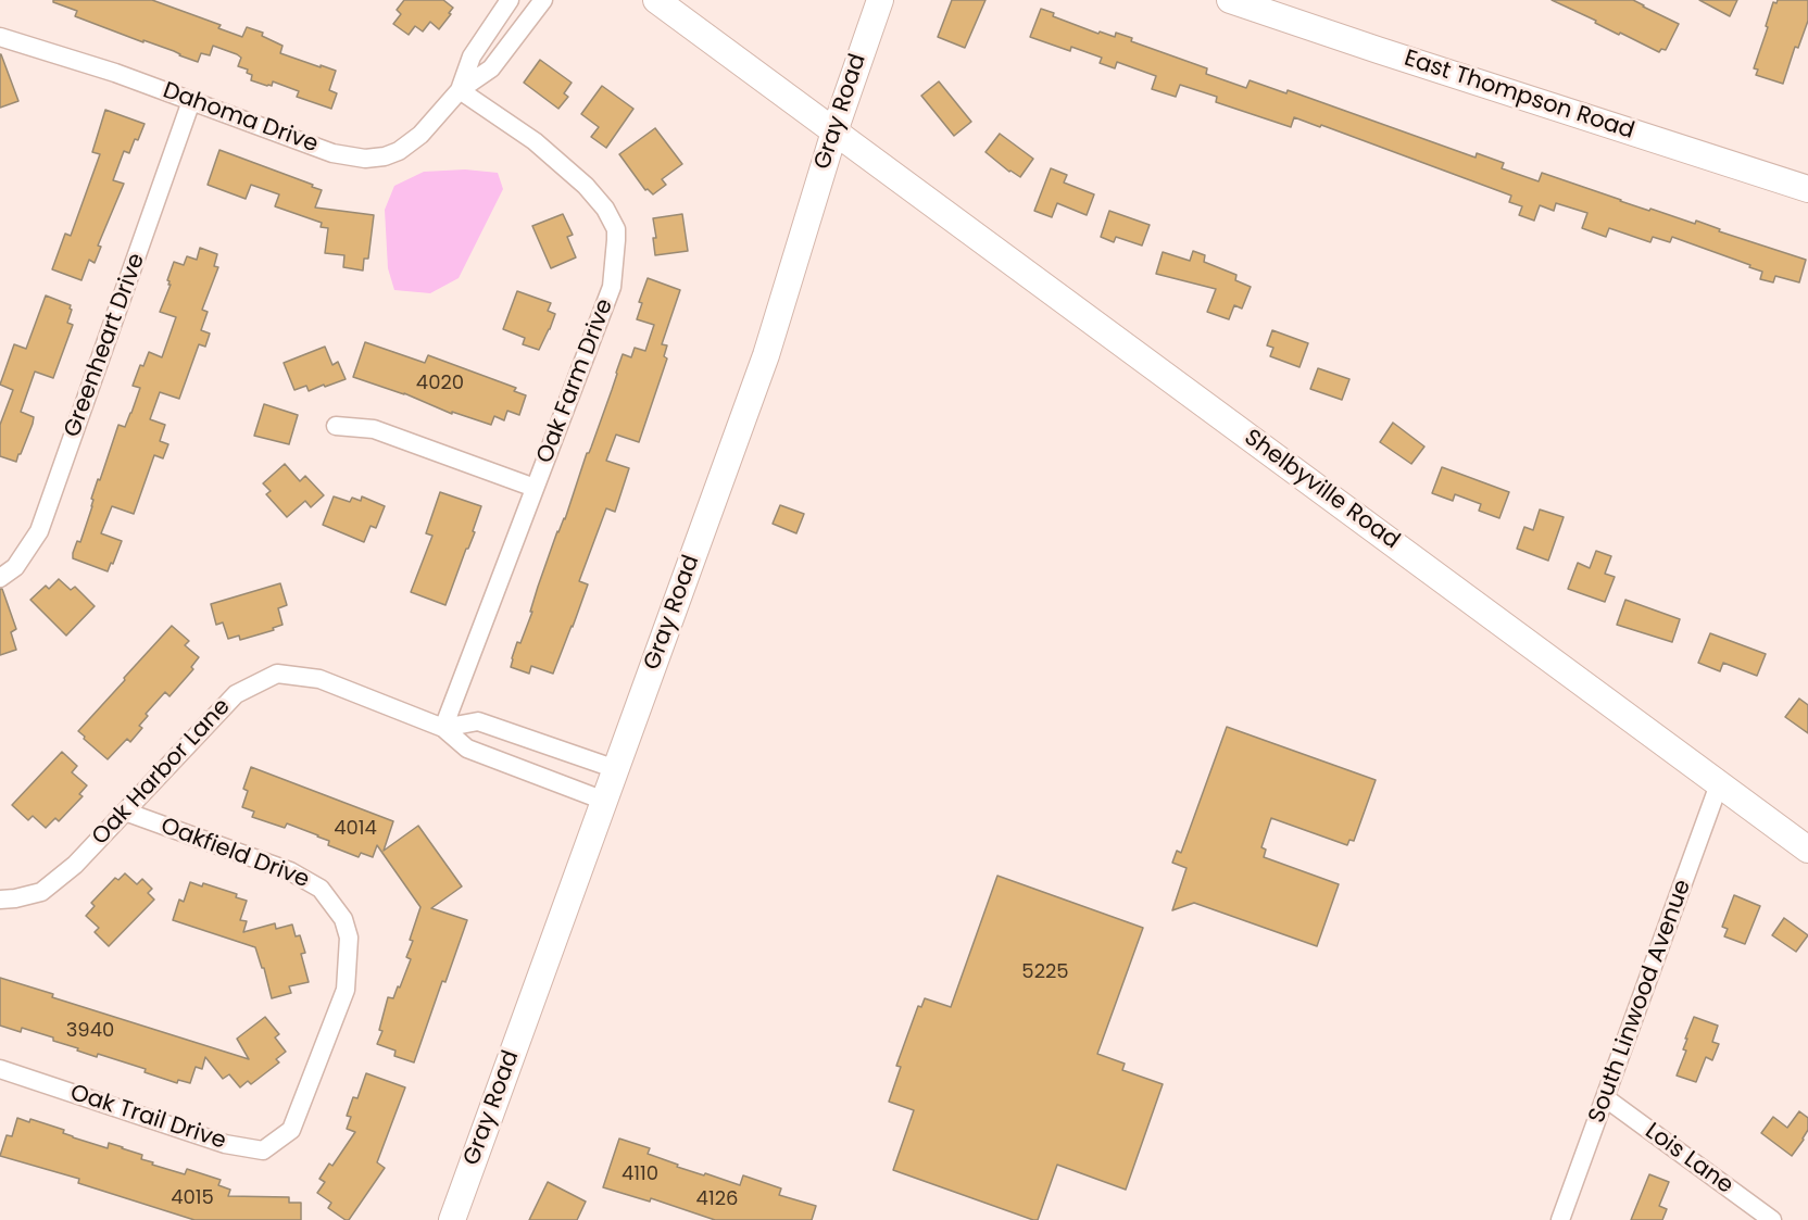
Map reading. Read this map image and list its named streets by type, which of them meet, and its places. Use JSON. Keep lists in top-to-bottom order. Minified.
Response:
{"streets":{"main road":["East Thompson Road","Gray Road","Shelbyville Road"],"street":["Dahoma Drive","Greenheart Drive","Oak Farm Drive","Oak Harbor Lane","Oakfield Drive","South Linwood Avenue","Oak Trail Drive","Lois Lane"]},"crossings":[["Gray Road","Shelbyville Road"],["Gray Road","Oak Harbor Lane"],["Dahoma Drive","Greenheart Drive"],["Dahoma Drive","Oak Farm Drive"],["Oak Farm Drive","Oak Harbor Lane"],["Shelbyville Road","South Linwood Avenue"],["Oak Harbor Lane","Oakfield Drive"],["Oakfield Drive","Oak Trail Drive"],["South Linwood Avenue","Lois Lane"]],"house_numbers":["4020","4014","5225","3940","4110","4015","4126"]}
